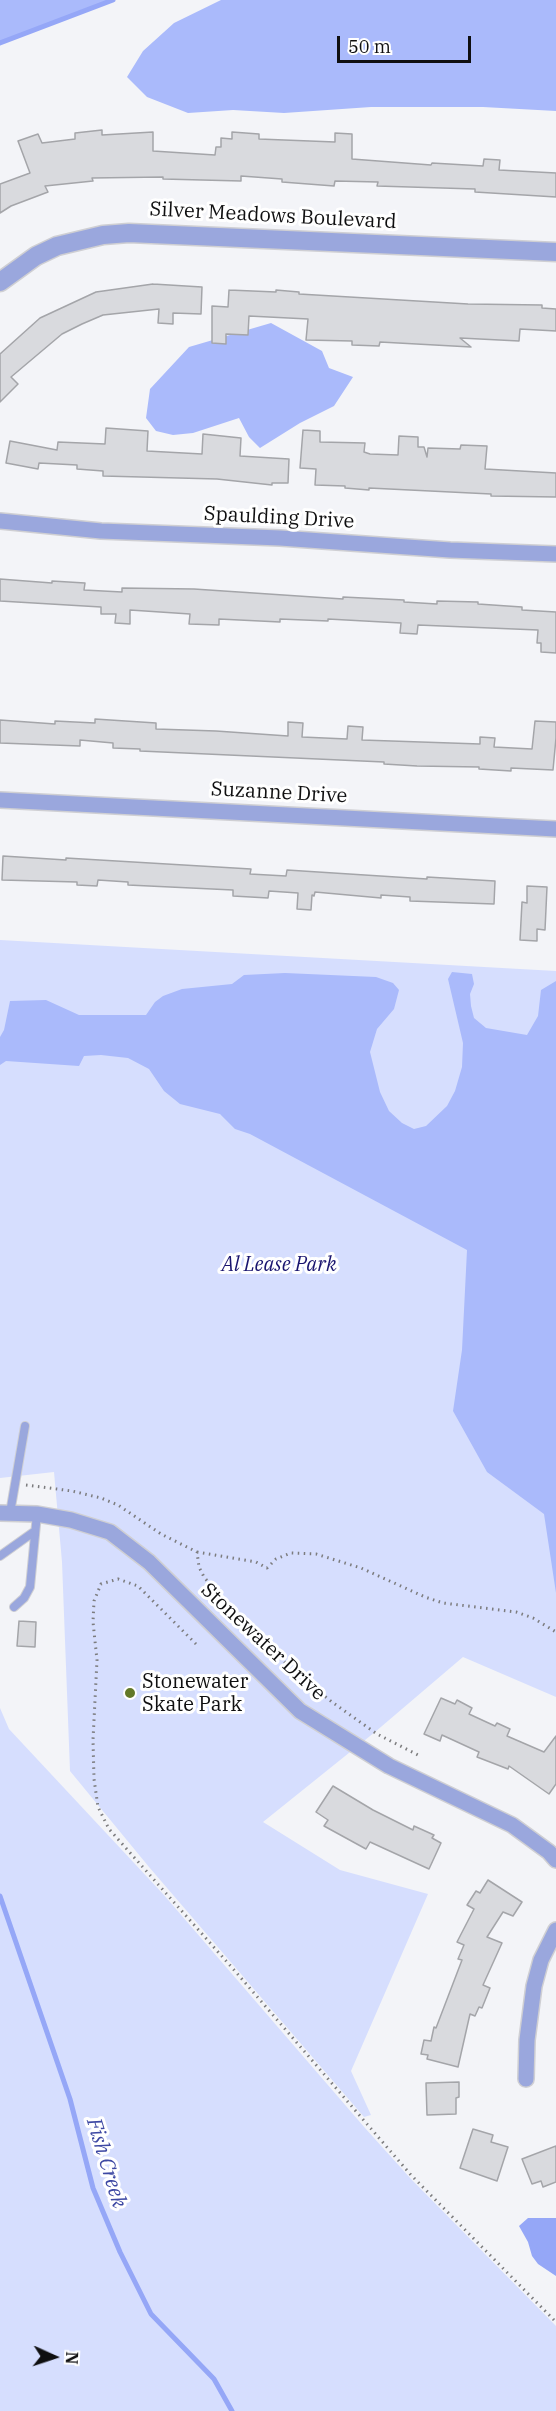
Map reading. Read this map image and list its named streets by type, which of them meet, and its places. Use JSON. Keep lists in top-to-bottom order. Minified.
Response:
{"streets":{"street":["Silver Meadows Boulevard","Spaulding Drive","Suzanne Drive","Stonewater Drive"]},"water":["Fish Creek"],"parks":["Al Lease Park"],"places":["Stonewater Skate Park"],"scale_bar":"50 m","north":"right"}
